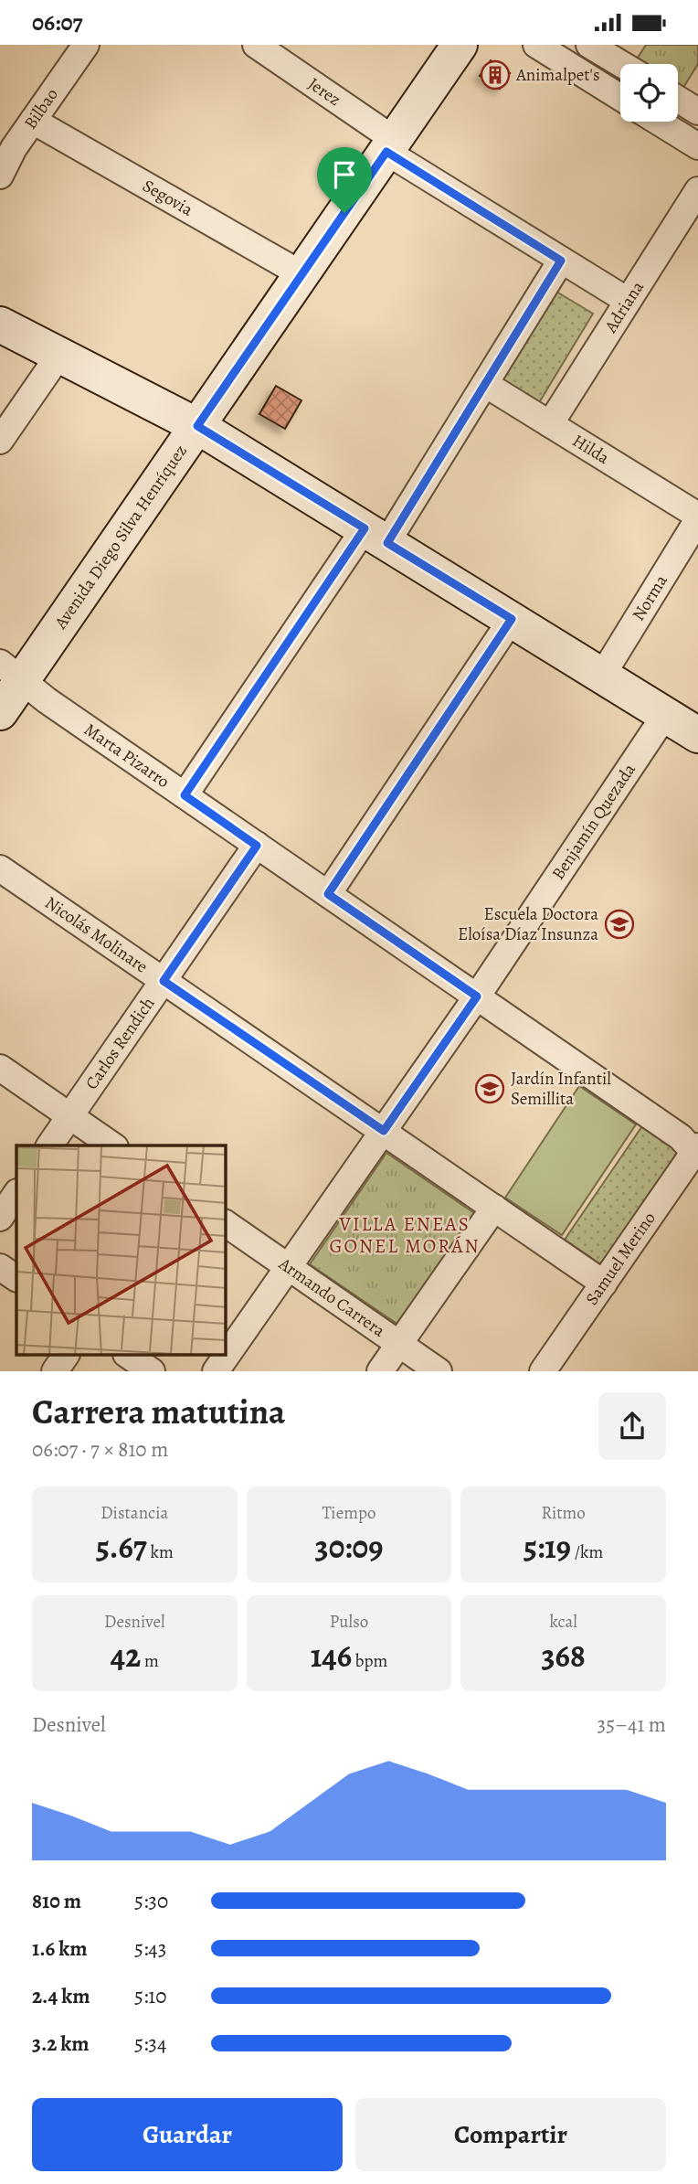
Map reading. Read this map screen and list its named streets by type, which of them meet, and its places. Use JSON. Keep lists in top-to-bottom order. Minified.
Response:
{"streets":{"main road":["Avenida Diego Silva Henríquez"],"street":["Jerez","Bilbao","Segovia","Adriana","Hilda","Norma","Marta Pizarro","Benjamín Quezada","Nicolás Molinare","Carlos Rendich","Samuel Merino","Armando Carrera"]},"crossings":[["Jerez","Avenida Diego Silva Henríquez"],["Bilbao","Segovia"],["Segovia","Avenida Diego Silva Henríquez"],["Adriana","Hilda"],["Hilda","Norma"],["Avenida Diego Silva Henríquez","Marta Pizarro"],["Marta Pizarro","Benjamín Quezada"],["Marta Pizarro","Carlos Rendich"],["Marta Pizarro","Samuel Merino"],["Benjamín Quezada","Nicolás Molinare"],["Benjamín Quezada","Armando Carrera"],["Nicolás Molinare","Carlos Rendich"],["Nicolás Molinare","Samuel Merino"]],"districts":["VILLA ENEAS GONEL MORÁN"],"places":{"building":["Animalpet's"],"school or university":["Escuela Doctora Eloísa Díaz Insunza","Jardín Infantil Semillita"]},"page":{"status":"06:07","heading":["Carrera matutina","06:07 · 7 × 810 m"],"stats":[["Distancia","5.67 km"],["Tiempo","30:09"],["Ritmo","5:19 /km"],["Desnivel","42 m"],["Pulso","146 bpm"],["kcal","368"]],"chart":["Desnivel","35–41 m"],"list":[{"name":"810 m","note":"5:30"},{"name":"1.6 km","note":"5:43"},{"name":"2.4 km","note":"5:10"},{"name":"3.2 km","note":"5:34"}],"buttons":["Guardar","Compartir"]}}
